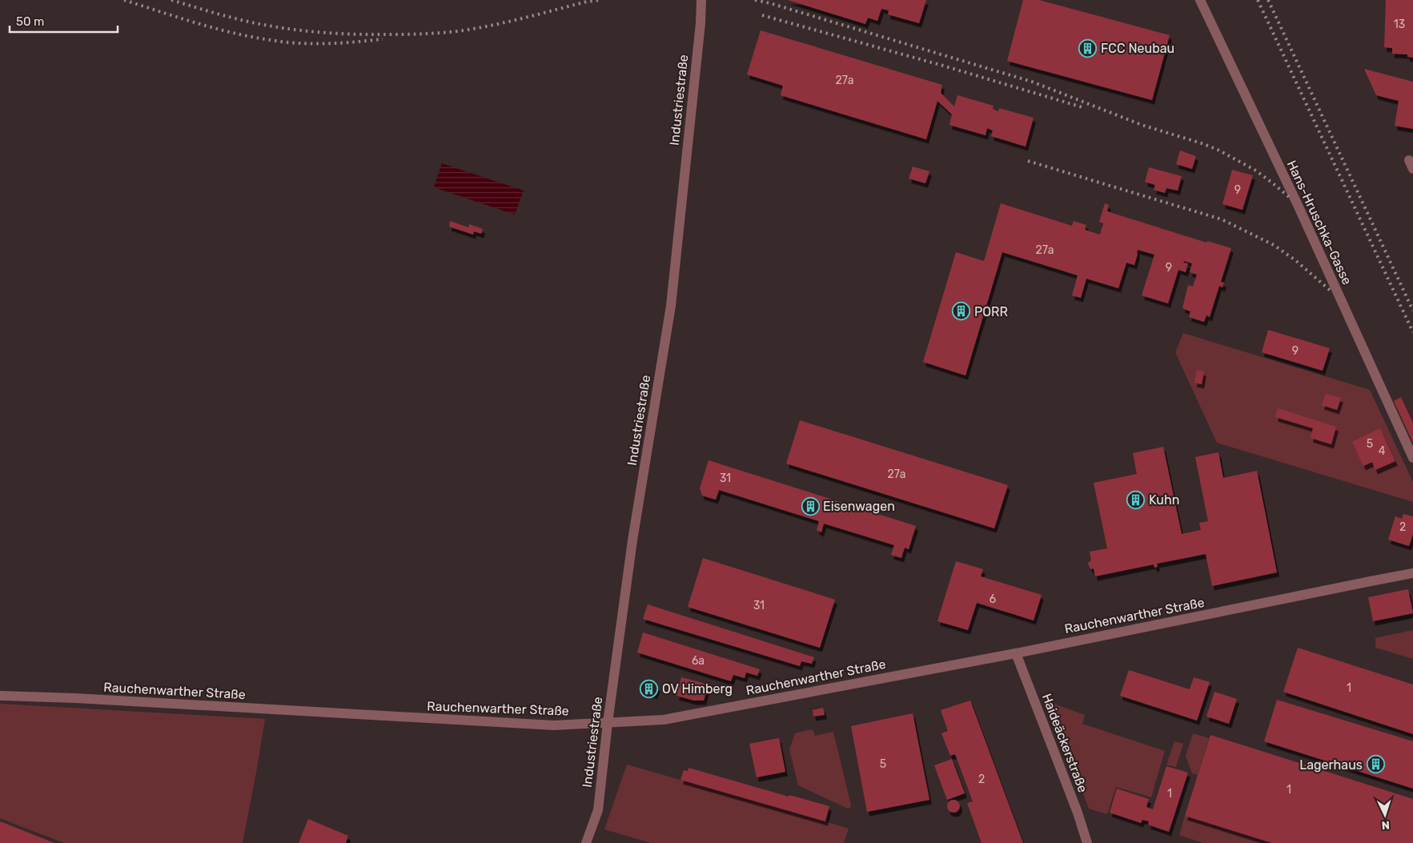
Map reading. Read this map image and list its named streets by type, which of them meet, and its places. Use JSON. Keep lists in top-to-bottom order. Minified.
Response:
{"streets":{"street":["Industriestraße","Hans-Hruschka-Gasse","Rauchenwarther Straße","Haideäckerstraße"]},"crossings":[["Industriestraße","Rauchenwarther Straße"],["Rauchenwarther Straße","Haideäckerstraße"]],"places":{"building":["FCC Neubau","PORR","Kuhn","Eisenwagen","OV Himberg","Lagerhaus"]},"house_numbers":["13","27a","9","27a","9","9","5","4","27a","31","2","6","31","6a","1","5","2","1","1"],"scale_bar":"50 m","north":"bottom"}
